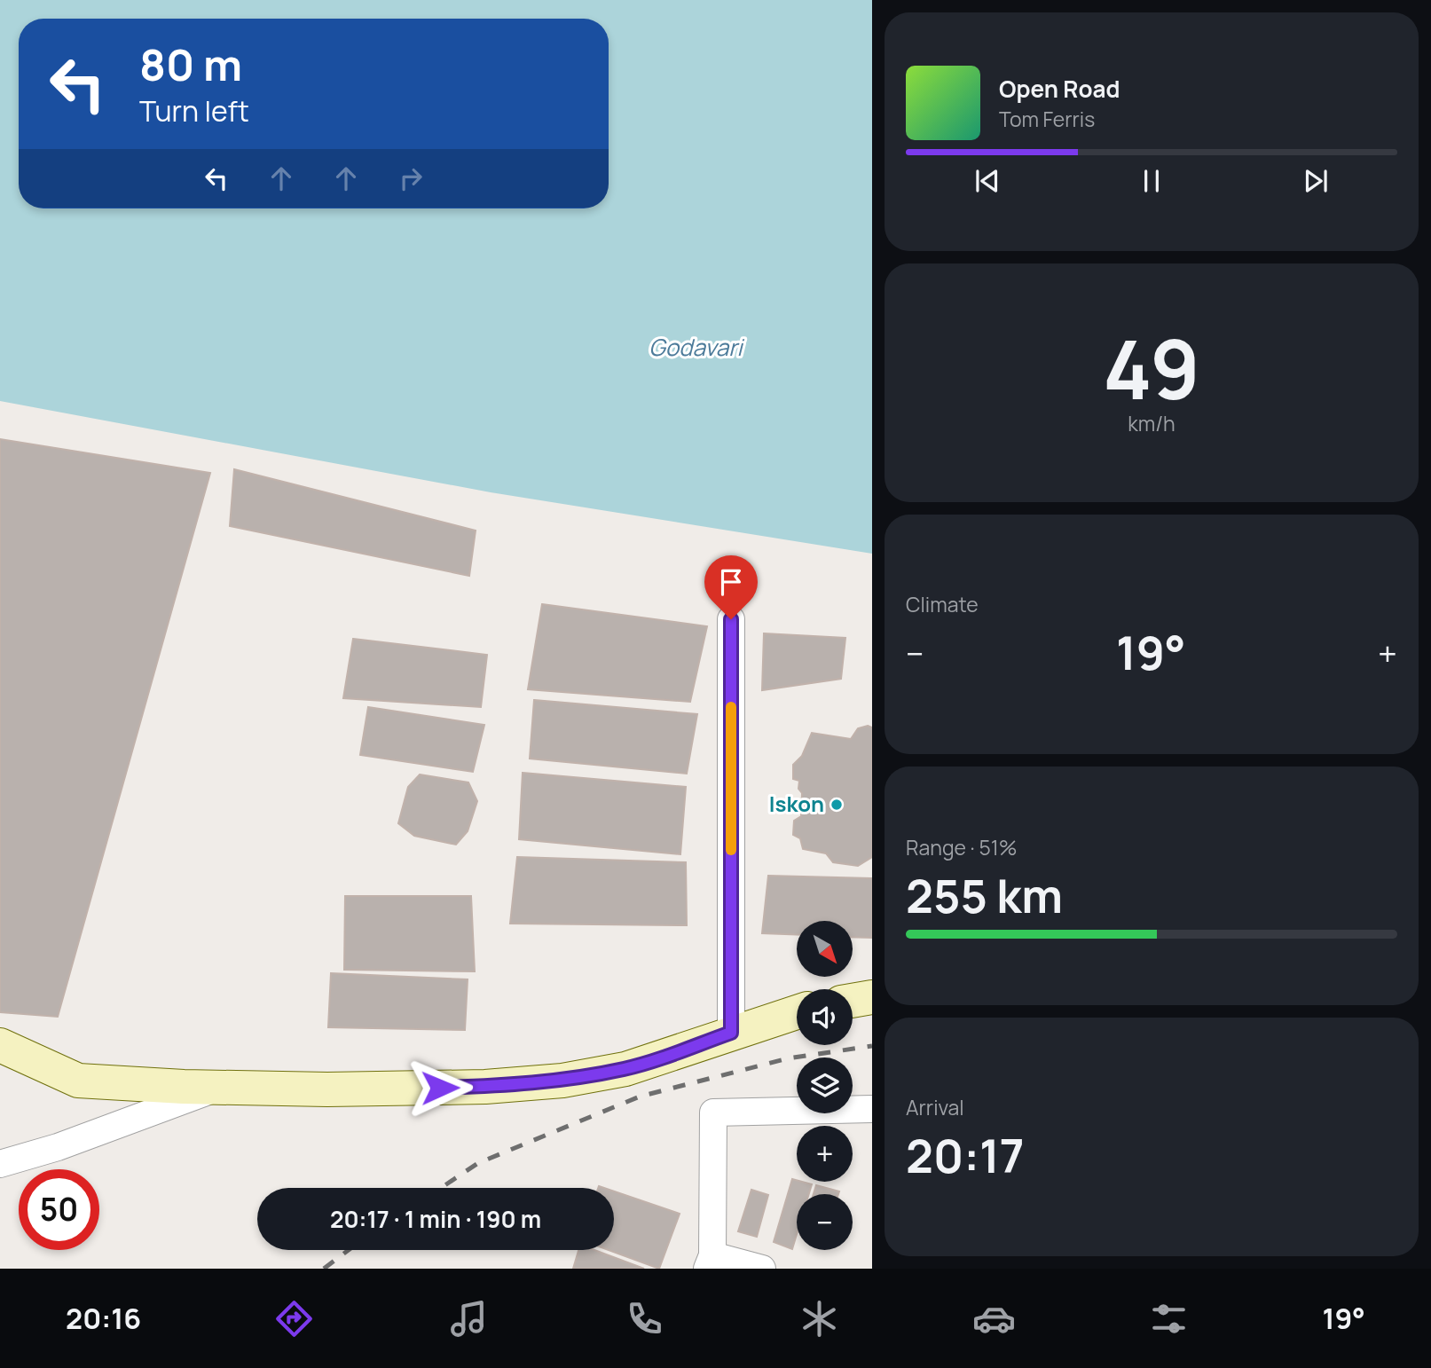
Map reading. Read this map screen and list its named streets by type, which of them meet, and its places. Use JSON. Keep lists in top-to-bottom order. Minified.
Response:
{"water":["Godavari"],"places":["Iskon"],"north":"bottom right","page":{"turn":["80 m","Turn left"],"song":["Open Road","Tom Ferris"],"tile":[["49","km/h"],"Climate",["Range · 51%","255 km"],["Arrival","20:17"]],"heat":["−","19°","+"],"map_buttons":["+","−"],"limit":"50","trip":"20:17 · 1 min · 190 m","tabs":["20:16","19°"]}}
